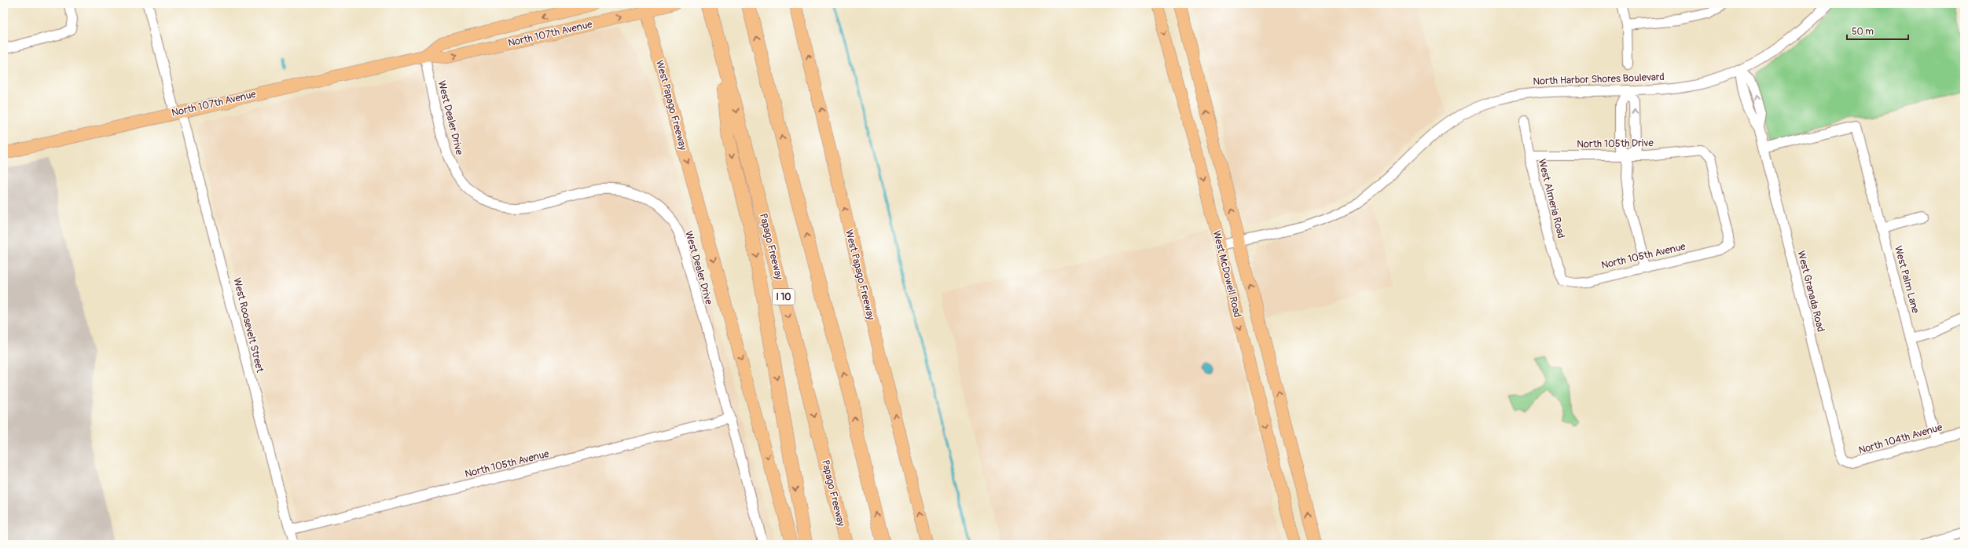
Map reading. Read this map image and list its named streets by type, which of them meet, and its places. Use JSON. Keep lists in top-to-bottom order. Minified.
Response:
{"streets":{"highway":["Papago Freeway","I 10"],"main road":["North 107th Avenue","West Papago Freeway","West McDowell Road"],"street":["North Harbor Shores Boulevard","West Dealer Drive","North 105th Drive","West Almeria Road","North 105th Avenue","West Palm Lane","West Granada Road","West Roosevelt Street","North 104th Avenue"]},"crossings":[["North 107th Avenue","West Papago Freeway"],["North 107th Avenue","West Dealer Drive"],["North 107th Avenue","West Roosevelt Street"],["North Harbor Shores Boulevard","West McDowell Road"],["North Harbor Shores Boulevard","West Granada Road"],["West Dealer Drive","North 105th Avenue"],["North 105th Drive","West Almeria Road"],["North 105th Drive","North 105th Avenue"],["West Almeria Road","North 105th Avenue"],["North 105th Avenue","West Roosevelt Street"],["West Palm Lane","West Granada Road"],["West Palm Lane","North 104th Avenue"],["West Granada Road","North 104th Avenue"]],"scale_bar":"50 m"}
